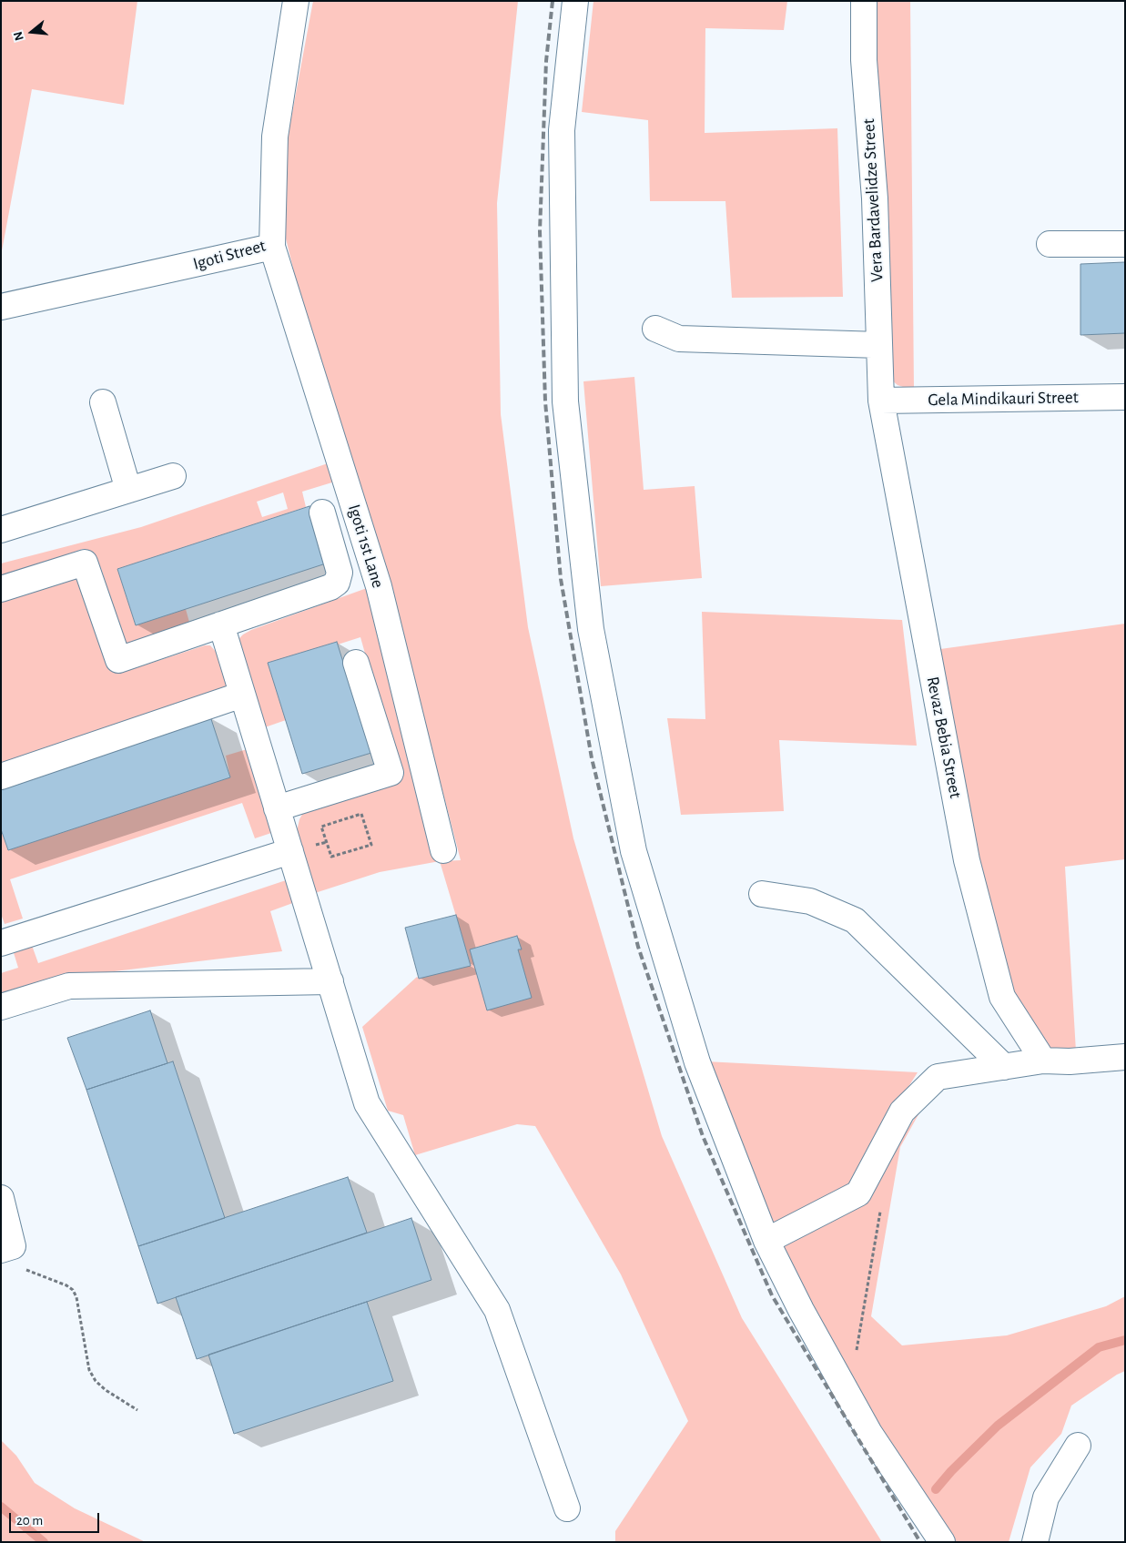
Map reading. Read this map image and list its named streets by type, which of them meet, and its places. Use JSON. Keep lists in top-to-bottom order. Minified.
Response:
{"streets":{"street":["Vera Bardavelidze Street","Igoti Street","Gela Mindikauri Street","Igoti 1st Lane","Revaz Bebia Street"]},"crossings":[["Vera Bardavelidze Street","Gela Mindikauri Street"],["Vera Bardavelidze Street","Revaz Bebia Street"],["Igoti Street","Igoti 1st Lane"],["Gela Mindikauri Street","Revaz Bebia Street"]],"scale_bar":"20 m","north":"left"}
